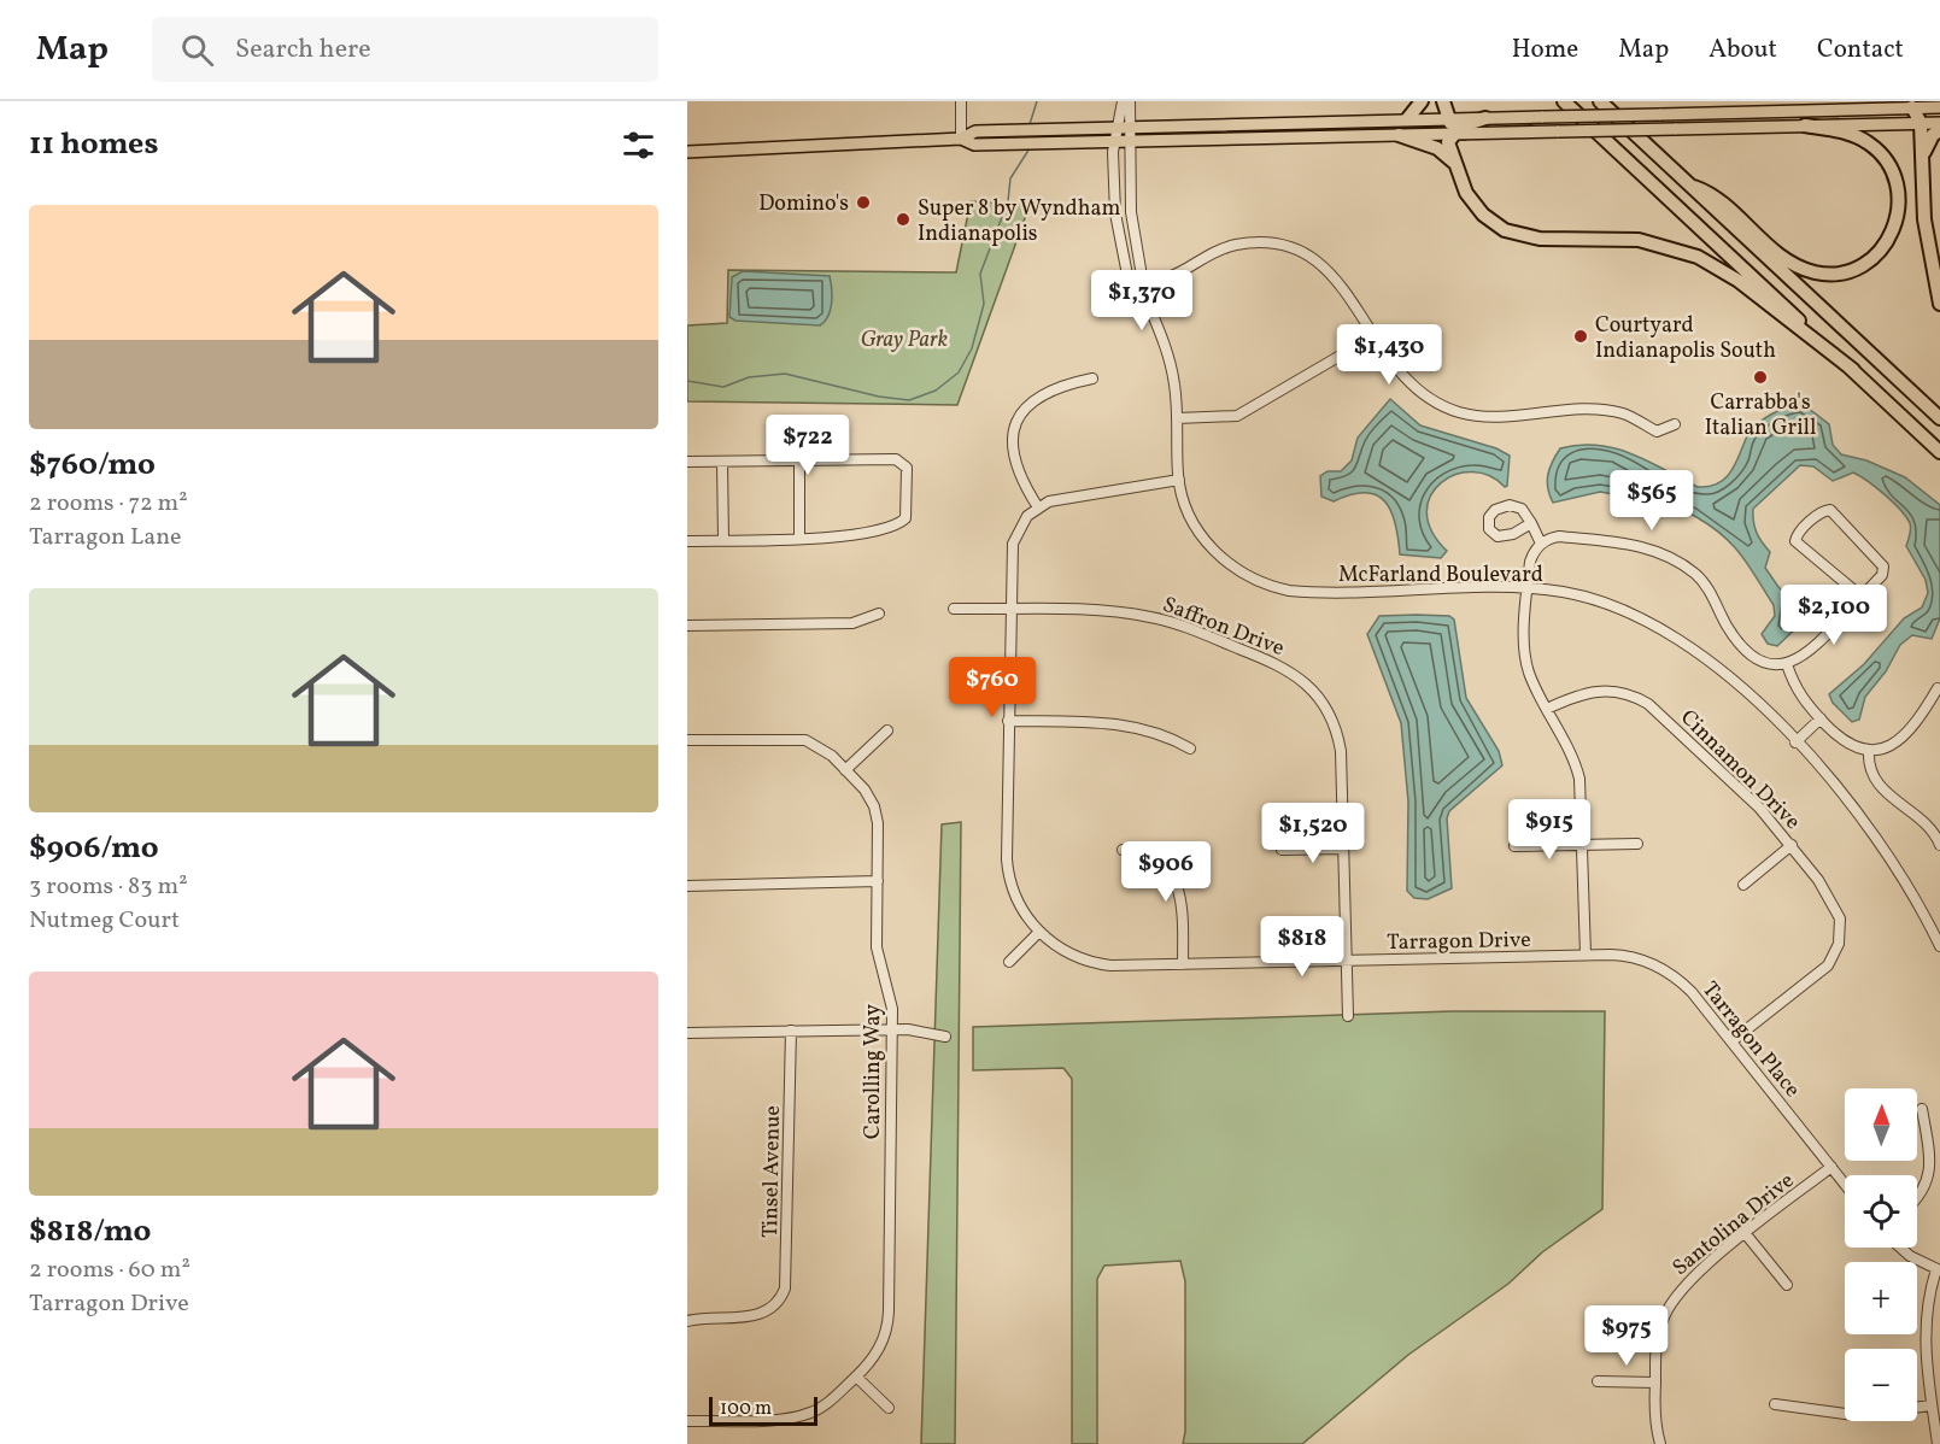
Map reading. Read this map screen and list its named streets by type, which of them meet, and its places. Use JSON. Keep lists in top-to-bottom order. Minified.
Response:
{"streets":{"street":["McFarland Boulevard","Saffron Drive","Cinnamon Drive","Tarragon Drive","Tarragon Place","Carolling Way","Tinsel Avenue","Santolina Drive"]},"crossings":[["Saffron Drive","Tarragon Drive"],["Cinnamon Drive","Tarragon Place"],["Tarragon Drive","Tarragon Place"],["Tarragon Place","Santolina Drive"]],"parks":["Gray Park"],"places":["Domino's","Super 8 by Wyndham Indianapolis","Courtyard Indianapolis South","Carrabba's Italian Grill"],"scale_bar":"100 m","north":"top","page":{"header":"Map","search":"Search here","nav":["Home","Map","About","Contact"],"heading":"11 homes","list":[{"name":"$760/mo","note":"2 rooms · 72 m² · Tarragon Lane"},{"name":"$906/mo","note":"3 rooms · 83 m² · Nutmeg Court"},{"name":"$818/mo","note":"2 rooms · 60 m² · Tarragon Drive"}],"price":["$1,370","$1,430","$722","$565","$2,100","$760","$915","$1,520","$906","$818","$975"],"map_buttons":["+","−"],"scale":"100 m"}}
